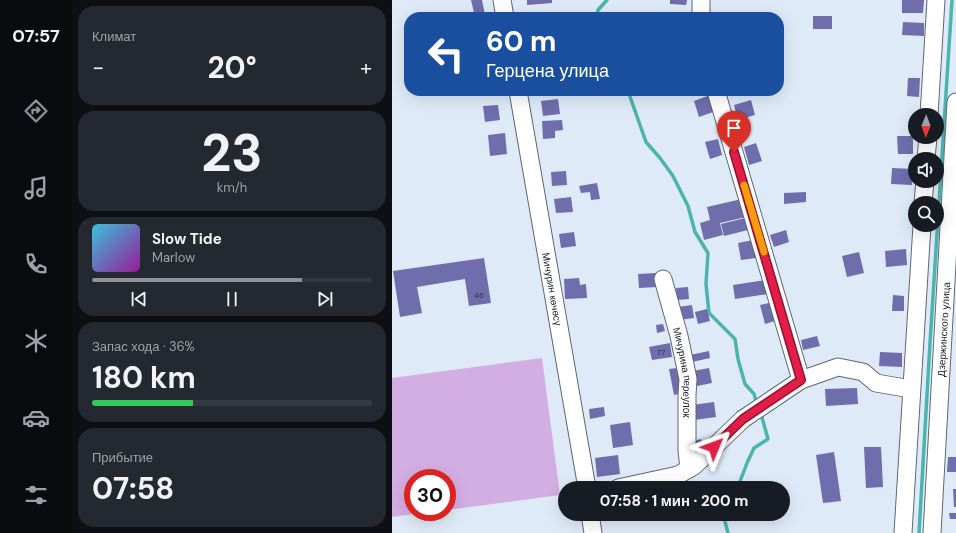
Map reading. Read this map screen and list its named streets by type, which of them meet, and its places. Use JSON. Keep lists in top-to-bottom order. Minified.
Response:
{"streets":{"street":["Мичурин көчөсү","Дзержинского улица","Мичурина переулок"]},"house_numbers":["46","77"],"north":"bottom","page":{"tabs":"07:57","tile":["Климат",["23","km/h"],["Запас хода · 36%","180 km"],["Прибытие","07:58"]],"turn":["60 m","Герцена улица"],"heat":["−","20°","+"],"song":["Slow Tide","Marlow"],"limit":"30","trip":"07:58 · 1 мин · 200 m"}}
